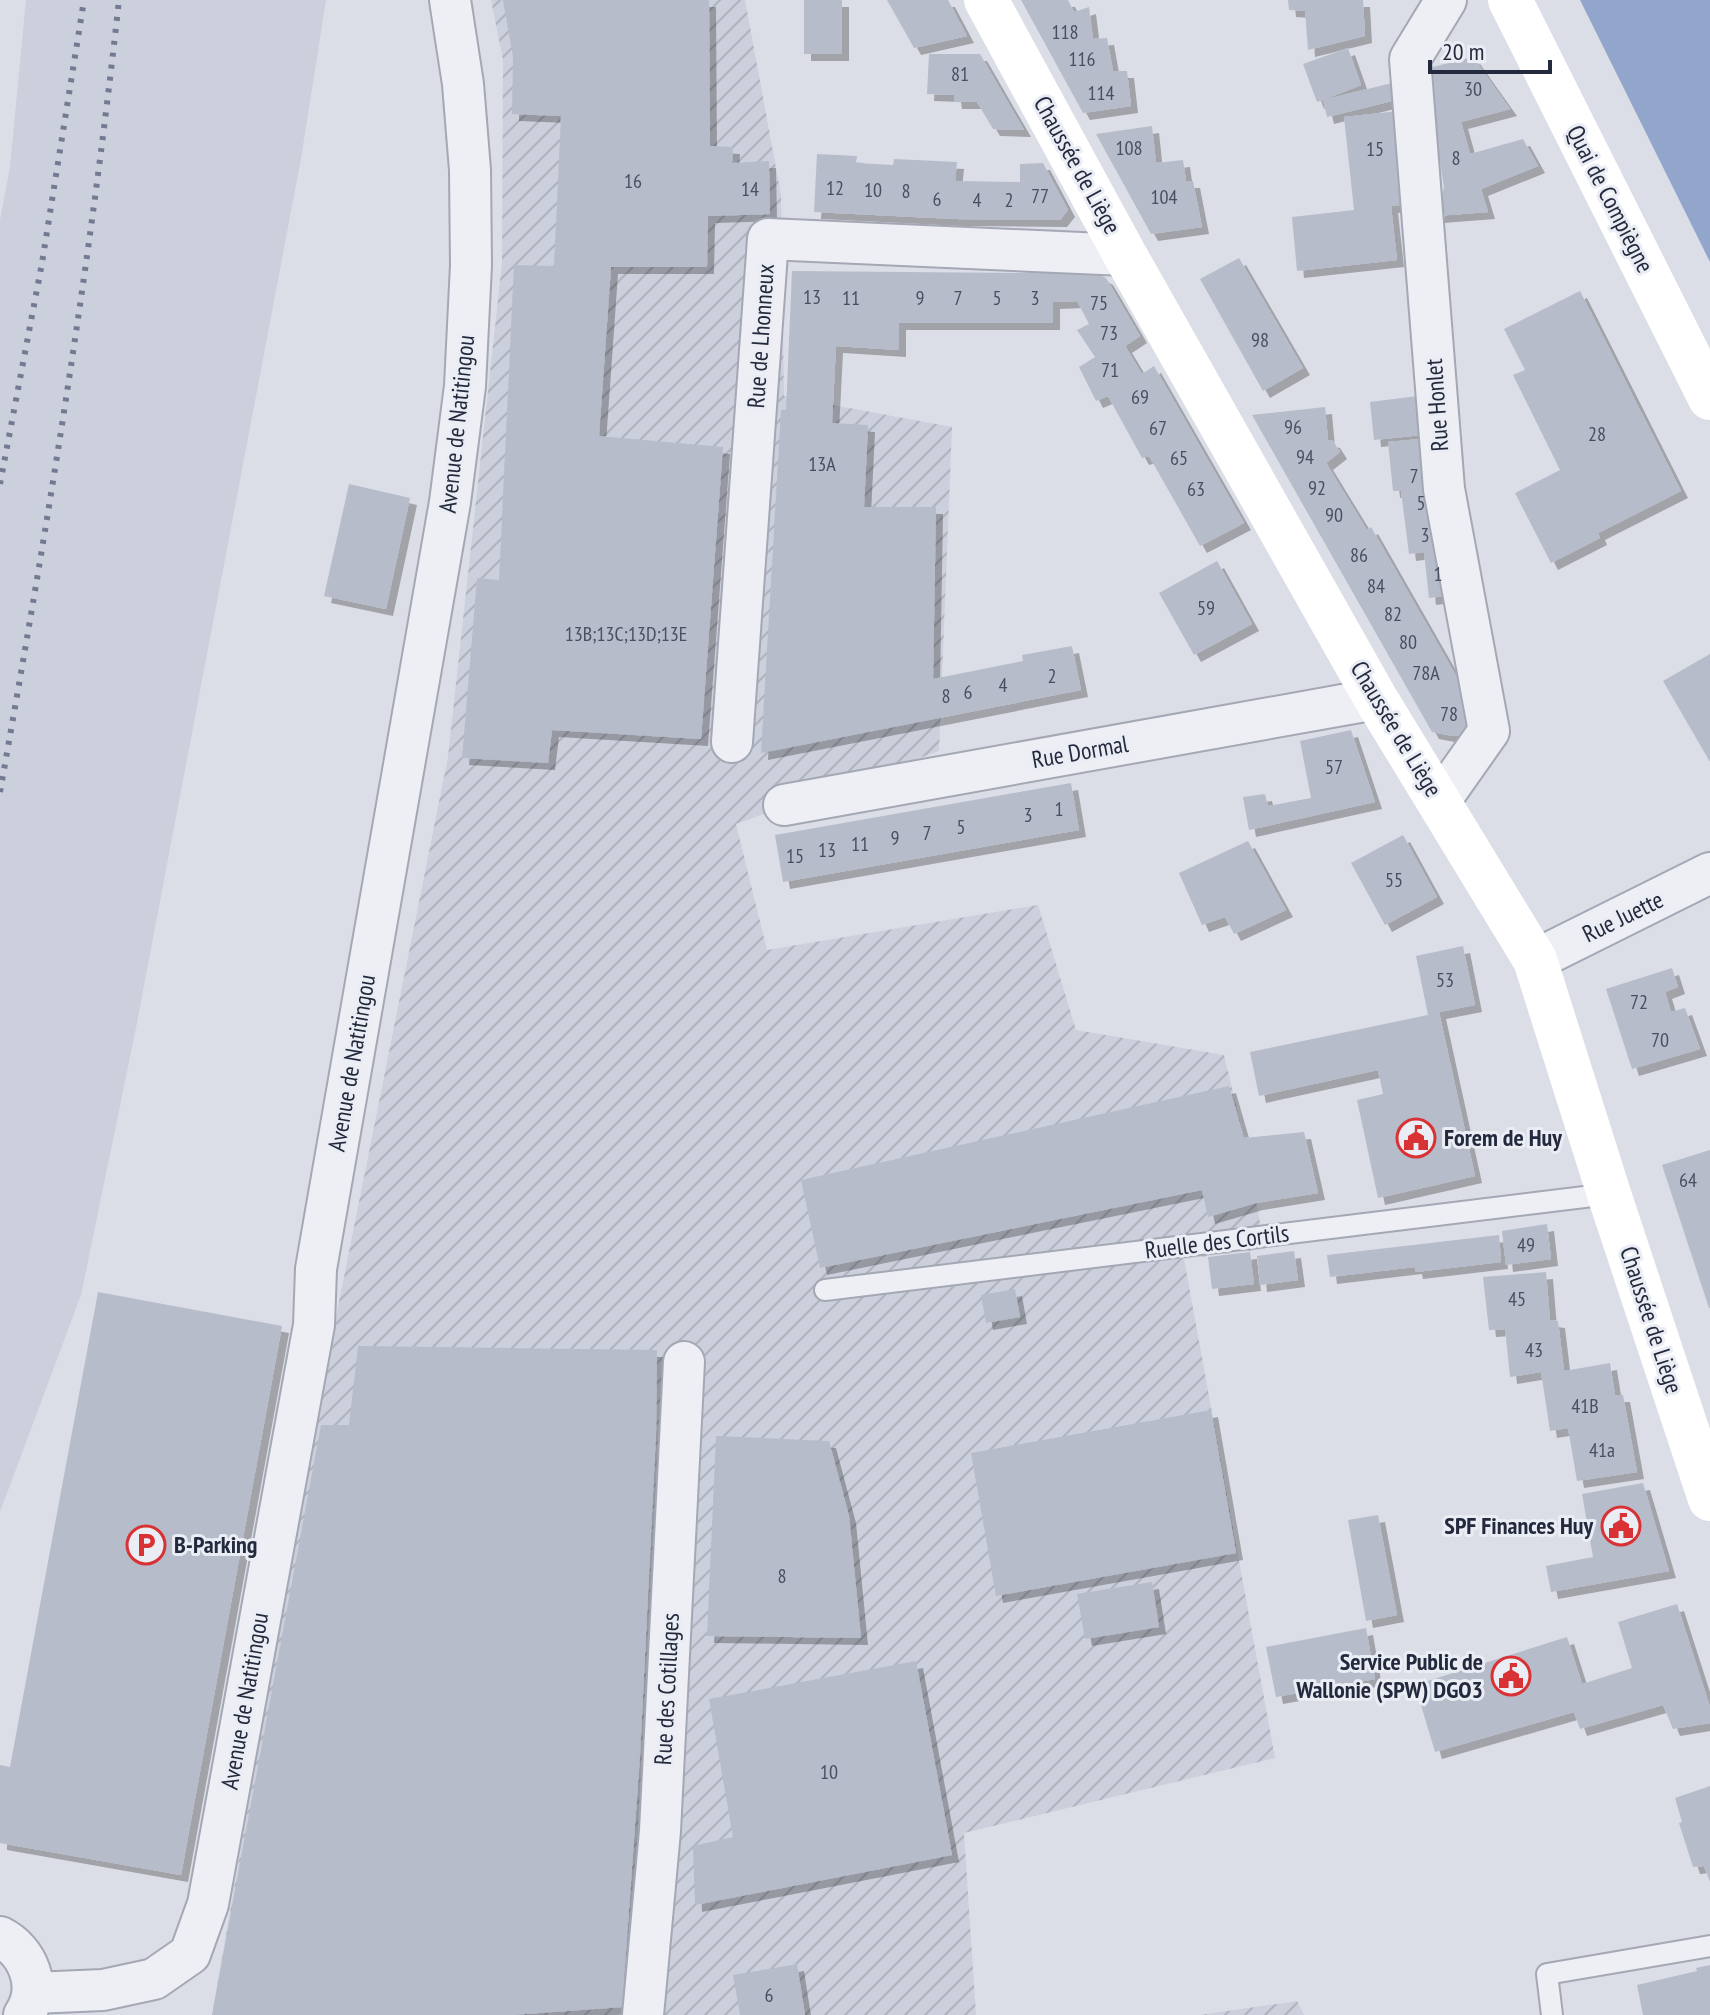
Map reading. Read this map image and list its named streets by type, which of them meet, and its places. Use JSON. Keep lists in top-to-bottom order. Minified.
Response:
{"streets":{"street":["Chaussée de Liège","Quai de Compiègne","Rue de Lhonneux","Rue Honlet","Avenue de Natitingou","Rue Dormal","Rue Juette","Rue des Cotillages"],"lane":["Ruelle des Cortils"]},"crossings":[["Chaussée de Liège","Rue de Lhonneux"],["Chaussée de Liège","Rue Honlet"],["Chaussée de Liège","Rue Dormal"],["Chaussée de Liège","Rue Juette"],["Chaussée de Liège","Ruelle des Cortils"]],"places":{"public building":["Forem de Huy","SPF Finances Huy","Service Public de Wallonie (SPW) DGO3"],"parking":["B-Parking"]},"house_numbers":["118","116","81","30","114","108","15","8","16","12","14","10","8","77","104","6","4","2","13","11","9","7","5","3","75","73","98","71","69","96","67","28","94","65","13A","7","92","63","5","90","3","86","1","84","59","82","13B;13C;13D;13E","80","78A","2","4","6","8","78","57","1","3","5","7","9","11","13","15","55","53","72","70","64","49","45","43","41B","41a","8","10","6"],"scale_bar":"20 m"}
